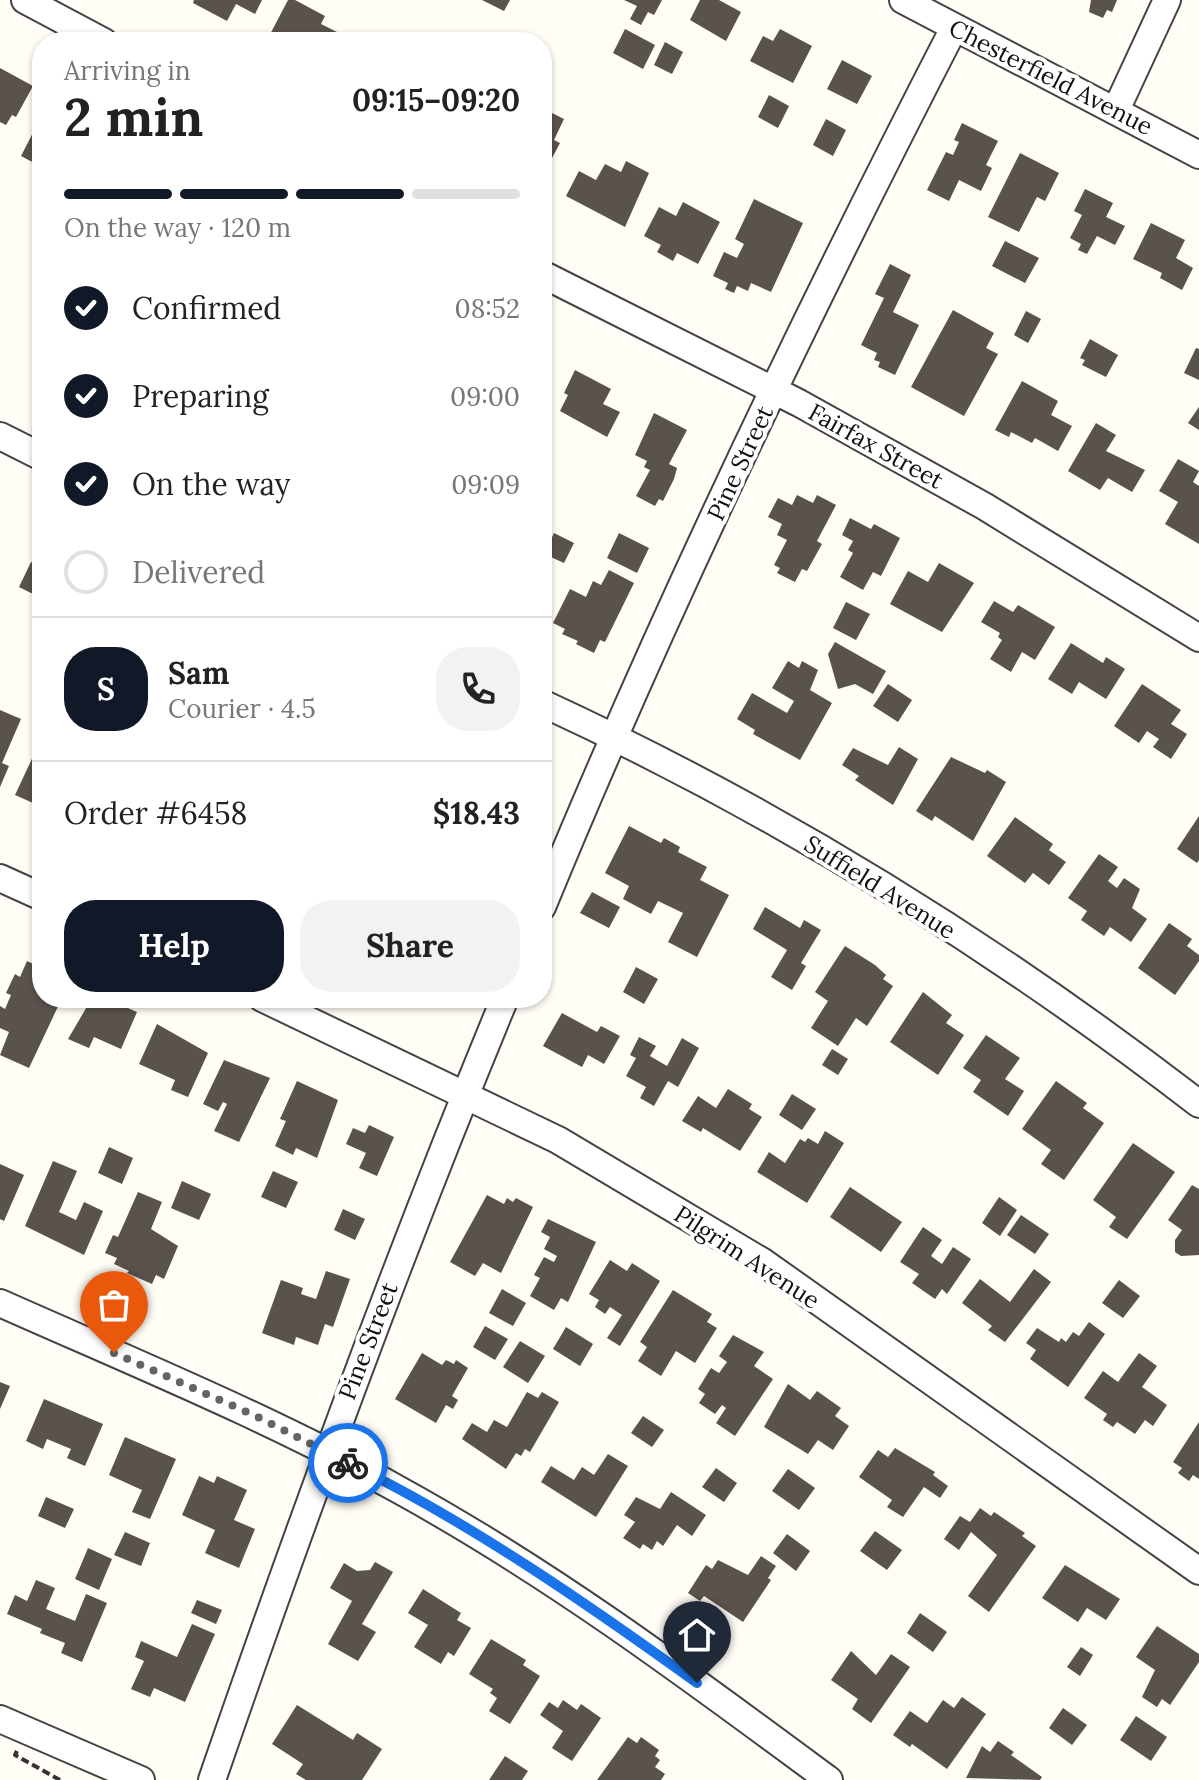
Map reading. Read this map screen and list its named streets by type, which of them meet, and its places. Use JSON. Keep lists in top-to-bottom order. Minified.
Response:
{"streets":{"street":["Chesterfield Avenue","Fairfax Street","Pine Street","Suffield Avenue","Pilgrim Avenue"]},"crossings":[["Chesterfield Avenue","Pine Street"],["Fairfax Street","Pine Street"],["Pine Street","Suffield Avenue"],["Pine Street","Pilgrim Avenue"]],"page":{"heading":["2 min","Arriving in","09:15–09:20"],"panel":["Sam","Courier · 4.5","Order #6458","$18.43"],"bar":"On the way · 120 m","list":[["Confirmed","08:52"],["Preparing","09:00"],["On the way","09:09"],"Delivered"],"round":"S","buttons":["Help","Share"]}}
